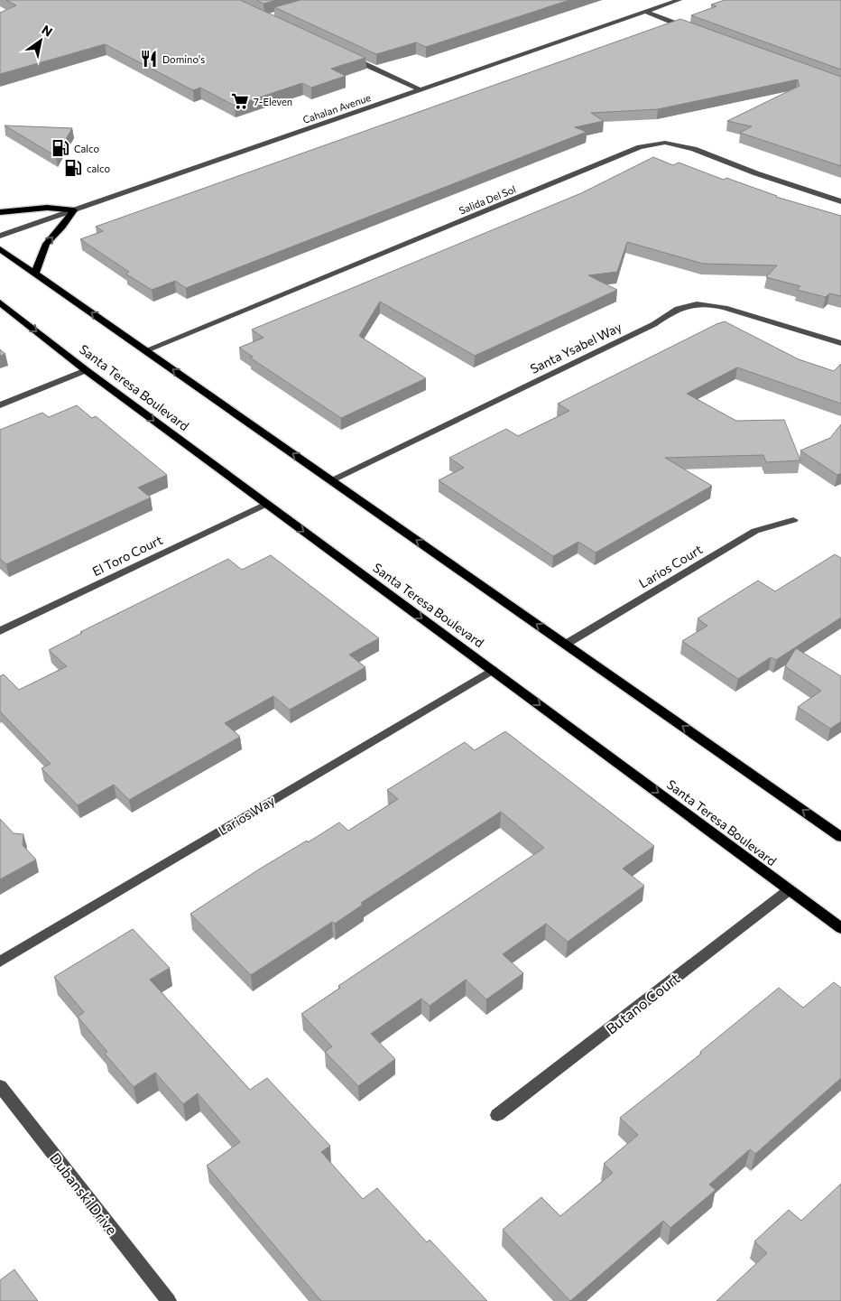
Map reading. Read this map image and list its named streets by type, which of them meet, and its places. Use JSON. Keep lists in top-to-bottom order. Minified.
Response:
{"streets":{"main road":["Santa Teresa Boulevard"],"street":["Cahalan Avenue","Salida Del Sol","Santa Ysabel Way","El Toro Court","Larios Court","Larios Way","Butano Court","Dubanski Drive"]},"crossings":[["Santa Teresa Boulevard","El Toro Court"],["Santa Teresa Boulevard","Larios Way"],["Santa Teresa Boulevard","Butano Court"]],"places":{"restaurant":["Domino's"],"supermarket":["7-Eleven"],"fuel station":["Calco","calco"]},"north":"top right"}
